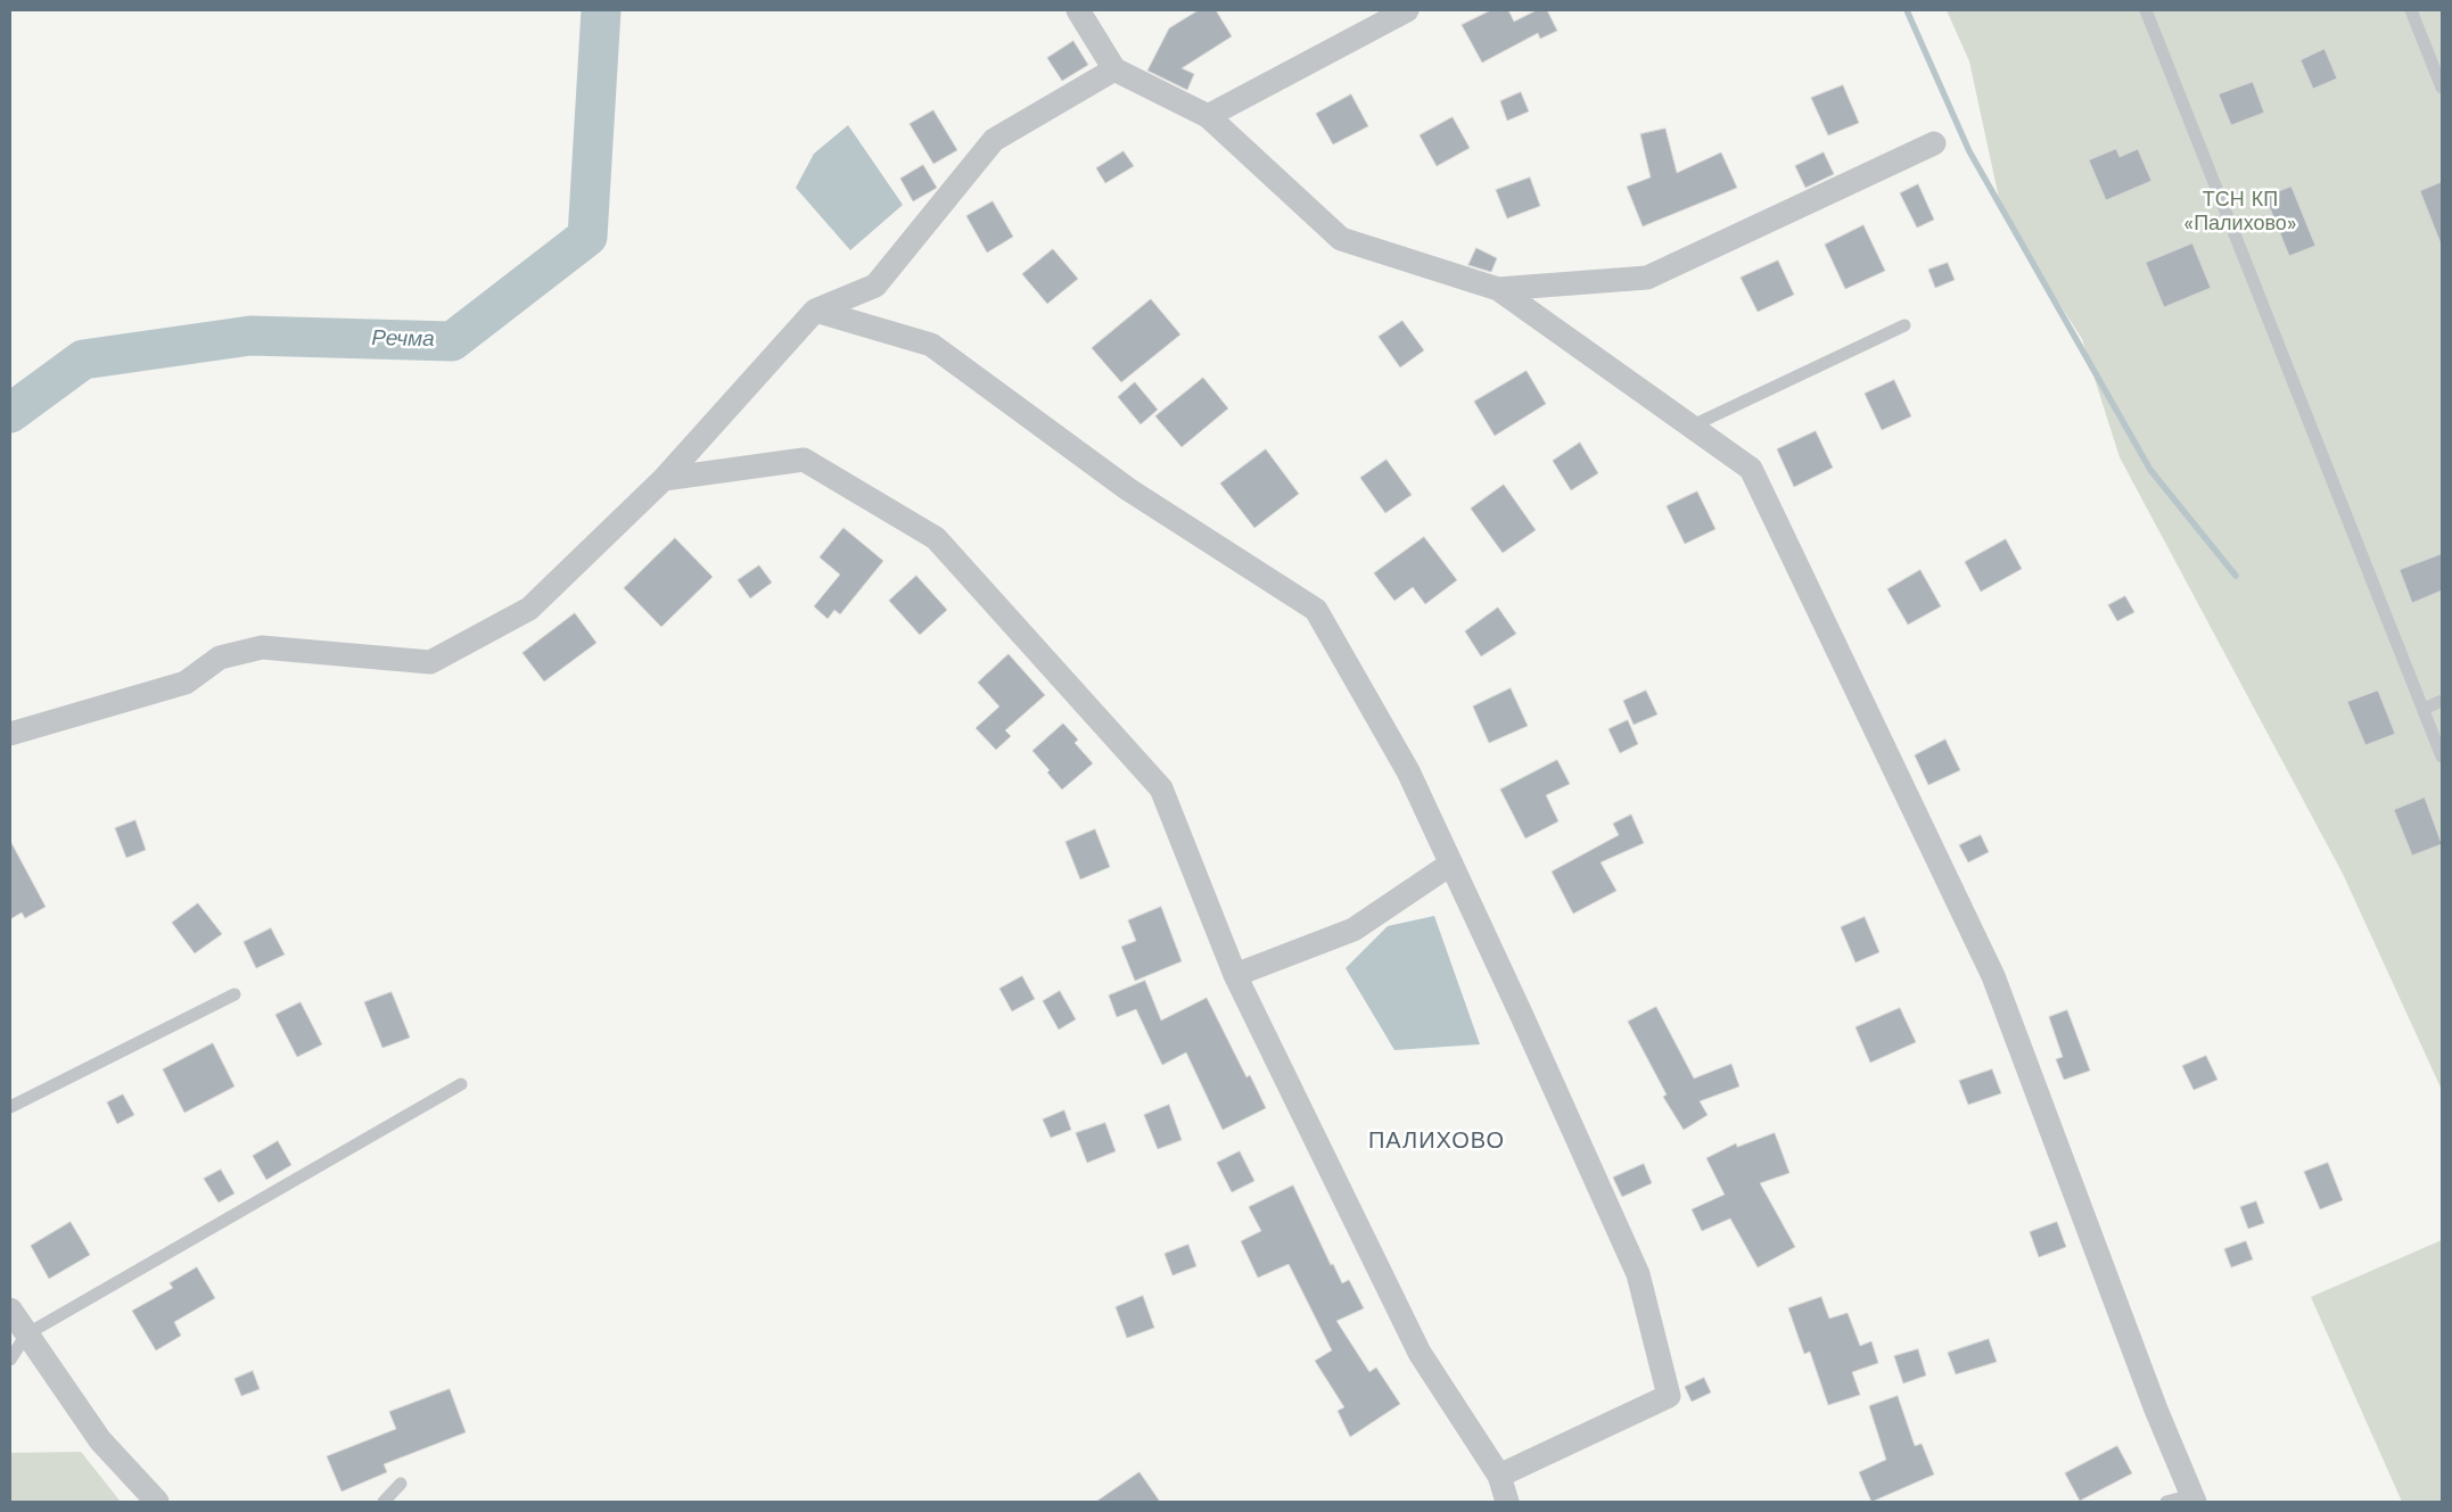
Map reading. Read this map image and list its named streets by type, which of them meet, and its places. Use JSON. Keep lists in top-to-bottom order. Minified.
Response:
{"districts":["ПАЛИХОВО"],"water":["Речма"],"parks":["ТСН КП «Палихово»"]}
